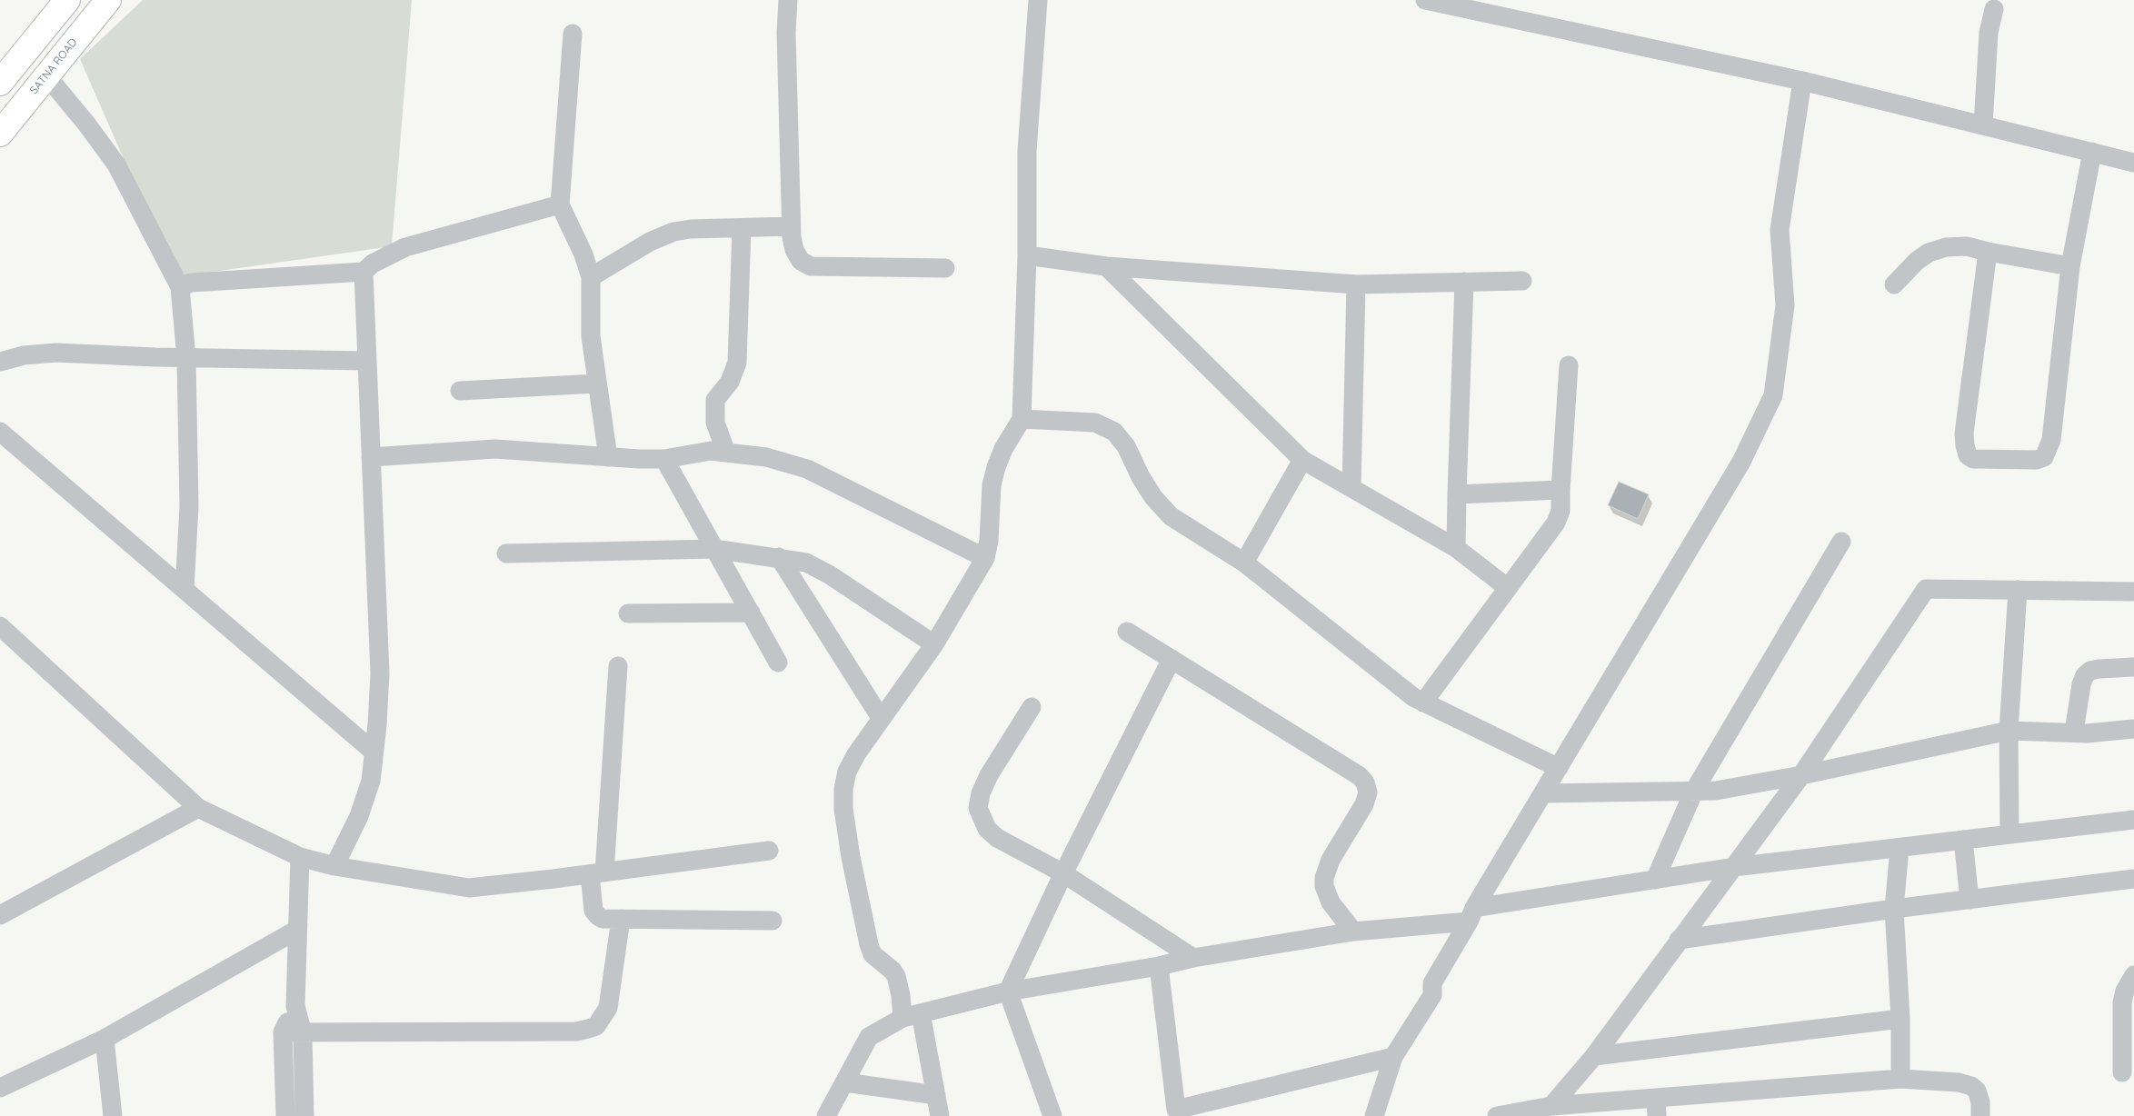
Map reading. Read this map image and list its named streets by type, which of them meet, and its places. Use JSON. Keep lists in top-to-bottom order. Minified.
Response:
{"streets":{"main road":["SATNA ROAD"]}}
